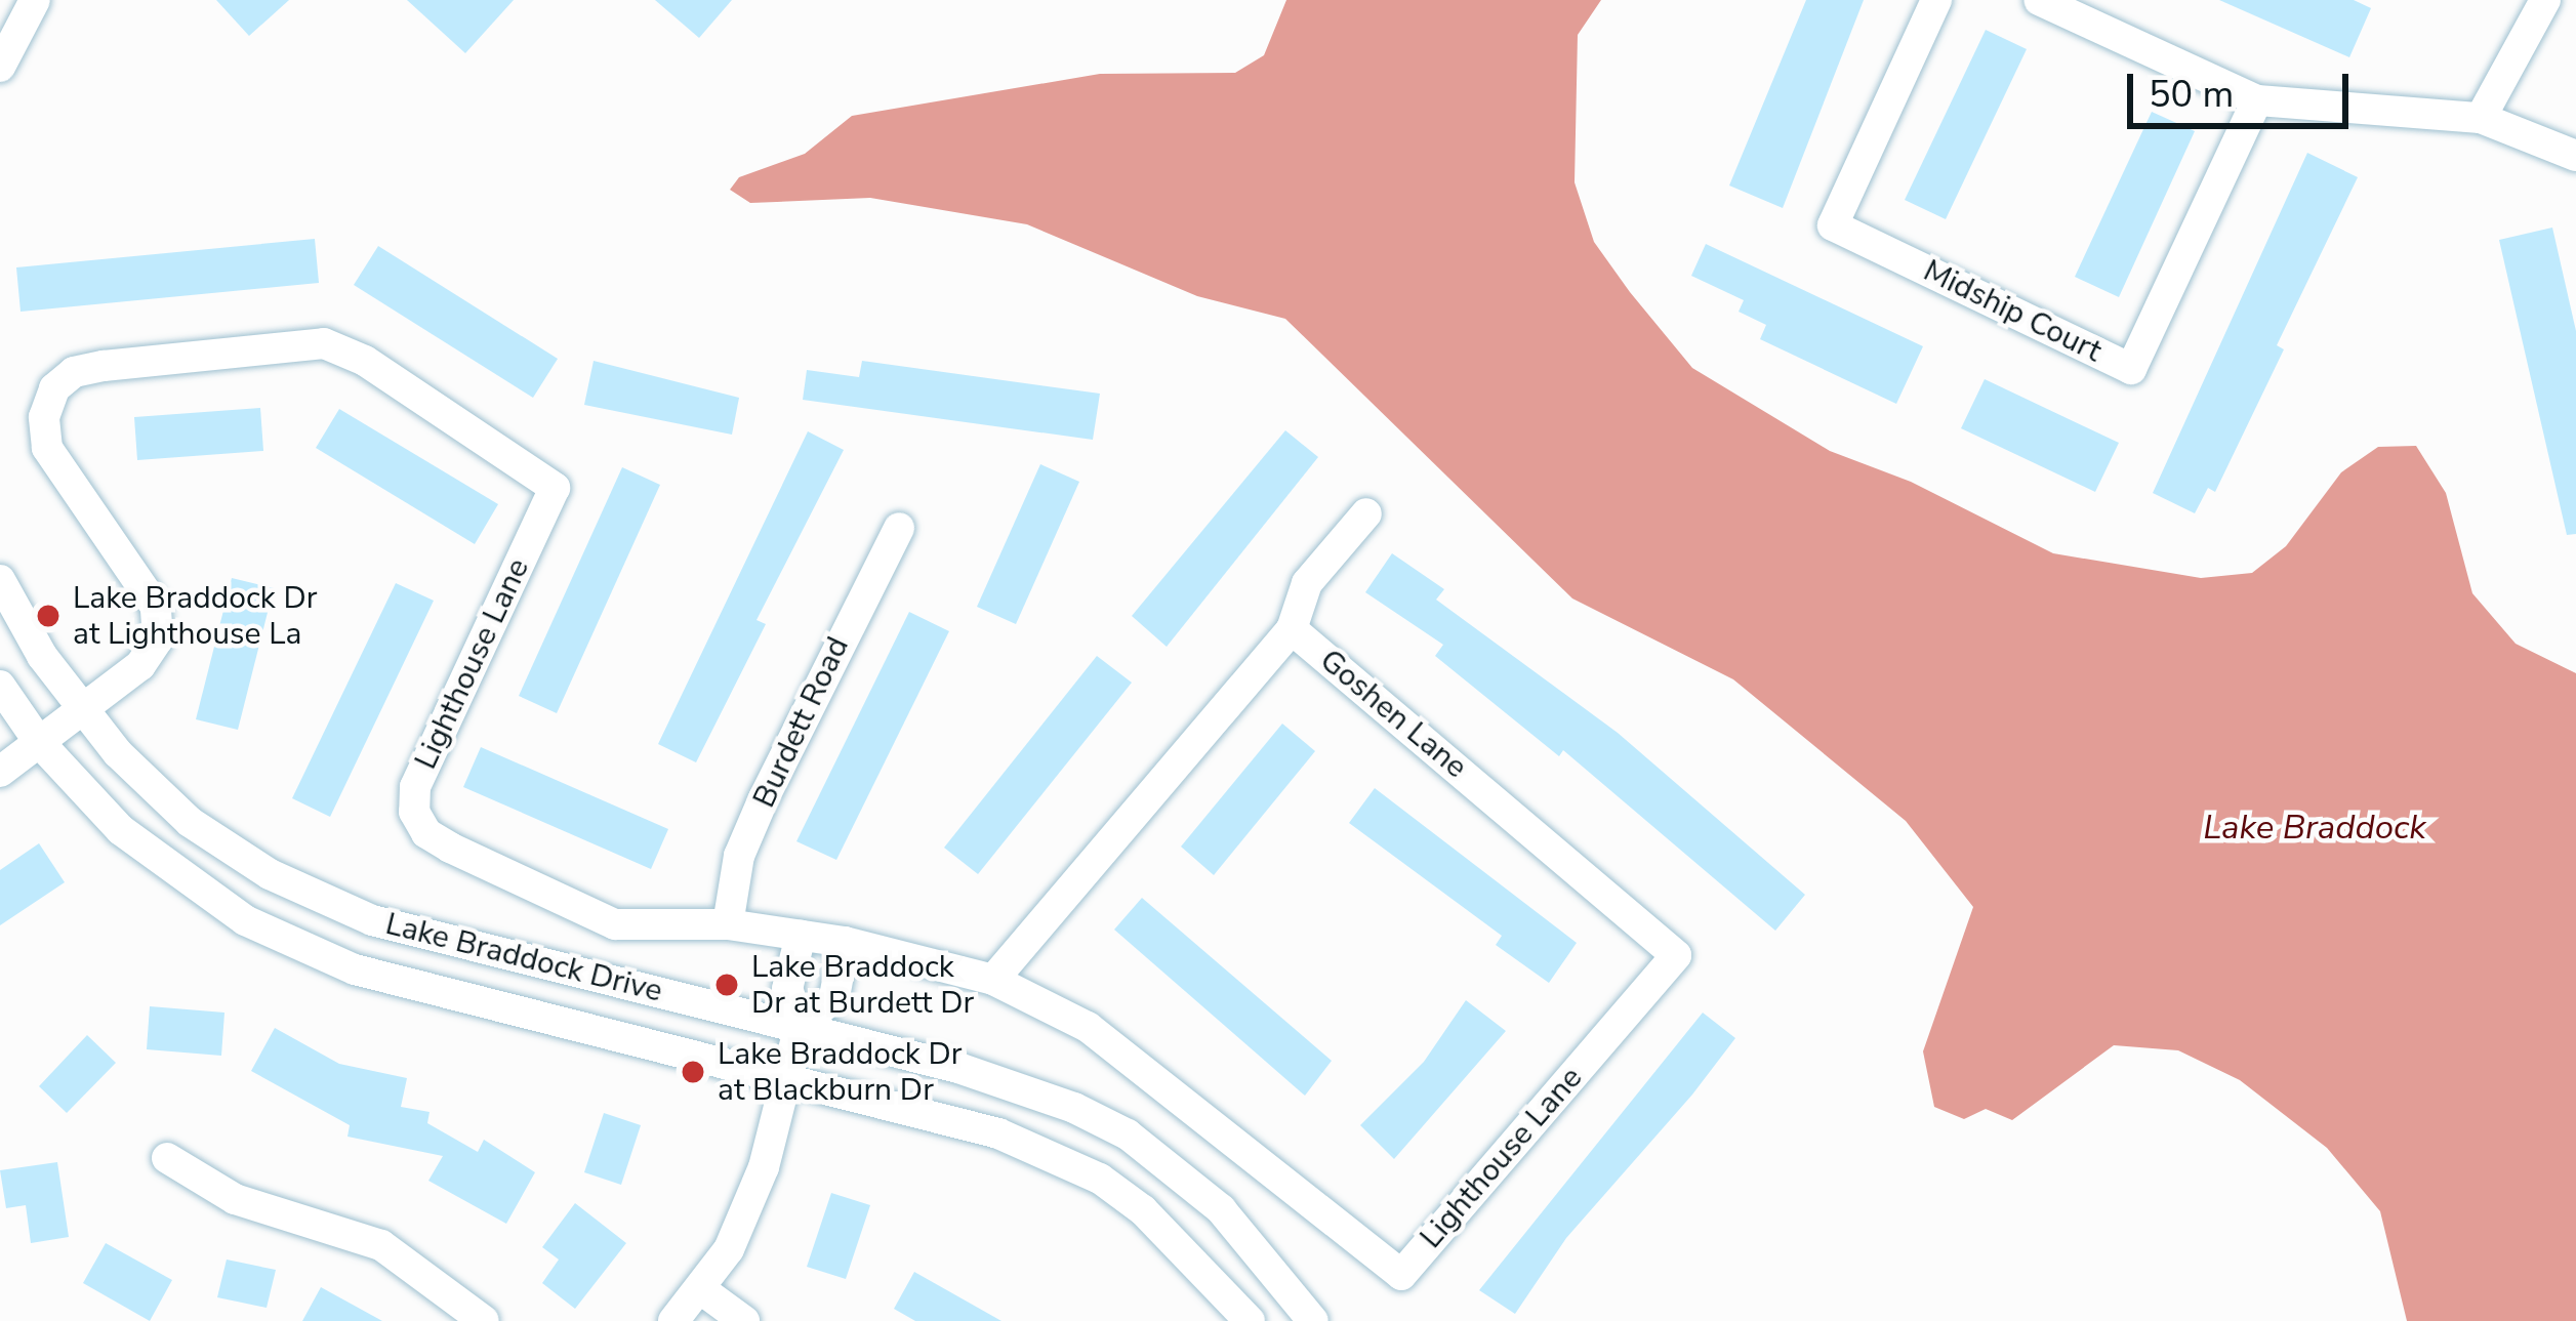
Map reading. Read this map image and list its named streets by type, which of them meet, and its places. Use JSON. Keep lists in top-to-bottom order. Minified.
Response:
{"streets":{"street":["Midship Court","Lighthouse Lane","Goshen Lane","Burdett Road","Lake Braddock Drive"]},"crossings":[["Lighthouse Lane","Goshen Lane"],["Lighthouse Lane","Burdett Road"],["Lighthouse Lane","Lake Braddock Drive"]],"water":["Lake Braddock"],"places":["Lake Braddock Dr at Lighthouse La","Lake Braddock Dr at Burdett Dr","Lake Braddock Dr at Blackburn Dr"],"scale_bar":"50 m"}
